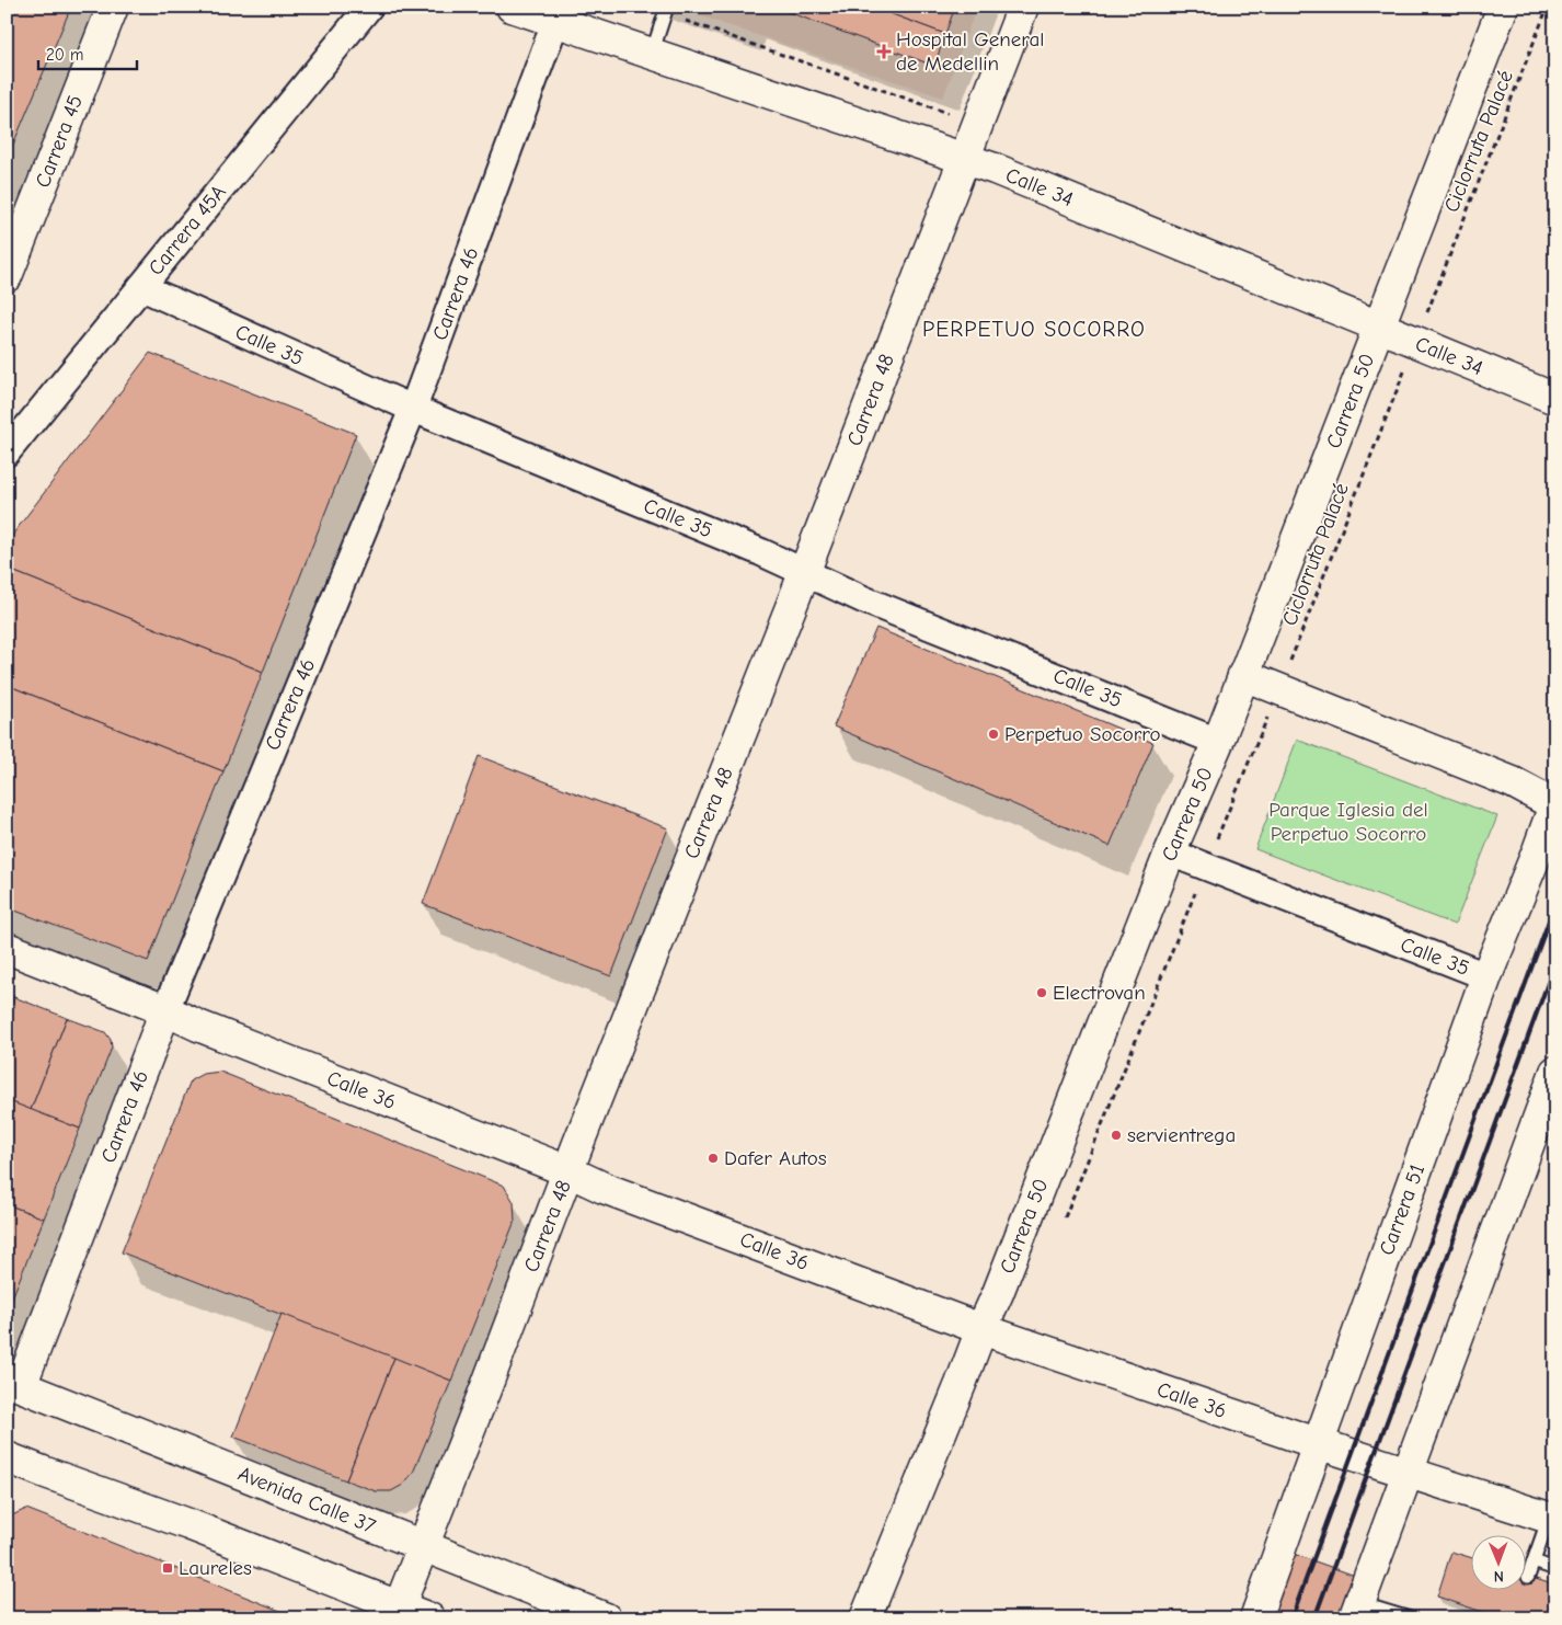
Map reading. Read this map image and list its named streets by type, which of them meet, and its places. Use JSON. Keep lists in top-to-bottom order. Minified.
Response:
{"streets":{"street":["Carrera 45","Calle 34","Carrera 45A","Carrera 46","Calle 35","Carrera 48","Carrera 50","Calle 36","Carrera 51","Avenida Calle 37"],"path":["Ciclorruta Palacé"]},"crossings":[["Ciclorruta Palacé","Calle 34"],["Ciclorruta Palacé","Calle 35"],["Calle 34","Carrera 46"],["Calle 34","Carrera 48"],["Calle 34","Carrera 50"],["Carrera 45A","Calle 35"],["Carrera 46","Calle 35"],["Carrera 46","Calle 36"],["Carrera 46","Avenida Calle 37"],["Calle 35","Carrera 48"],["Calle 35","Carrera 50"],["Calle 35","Carrera 51"],["Carrera 48","Calle 36"],["Carrera 48","Avenida Calle 37"],["Carrera 50","Calle 36"],["Calle 36","Carrera 51"]],"districts":["PERPETUO SOCORRO"],"parks":["Parque Iglesia del Perpetuo Socorro"],"places":{"health":["Hospital General de Medellin"],"other":["Perpetuo Socorro","Electrovan","servientrega","Dafer Autos"],"transit":["Laureles"]},"scale_bar":"20 m","north":"bottom"}
